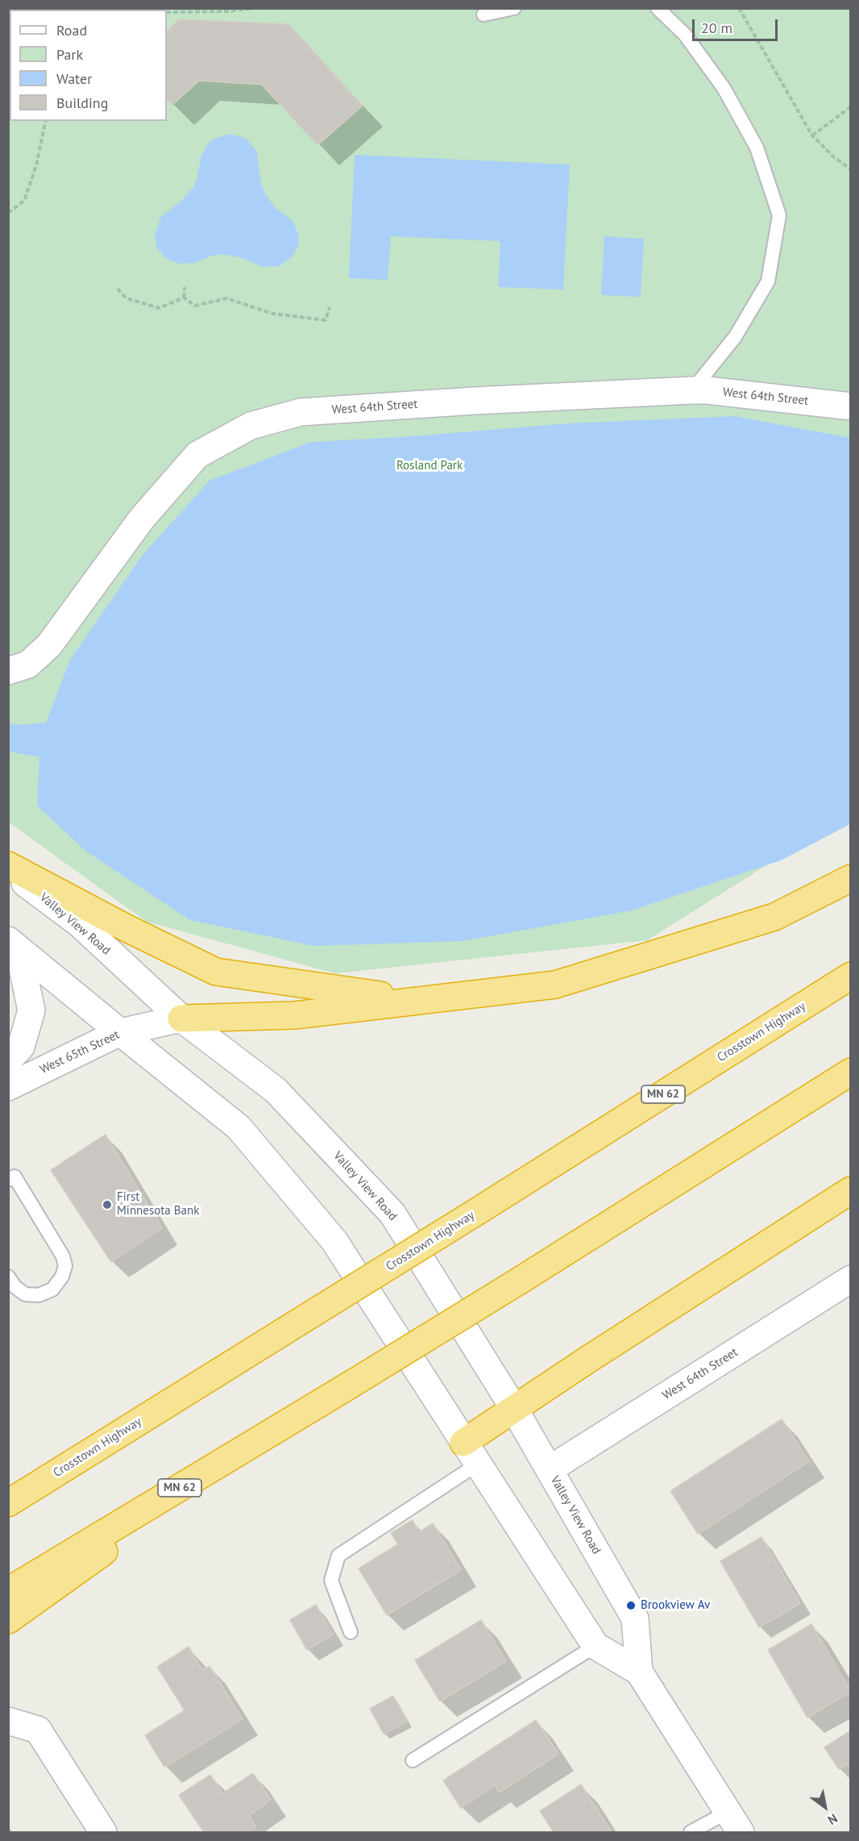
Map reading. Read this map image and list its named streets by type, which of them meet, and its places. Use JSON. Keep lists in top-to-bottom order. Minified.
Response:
{"streets":{"highway":["Crosstown Highway","MN 62"],"street":["West 64th Street","Valley View Road","West 65th Street"]},"crossings":[["West 64th Street","Valley View Road"],["Valley View Road","West 65th Street"]],"parks":["Rosland Park"],"places":["First Minnesota Bank","Brookview Av"],"legend":["Road","Park","Water","Building"],"scale_bar":"20 m","north":"bottom right"}
